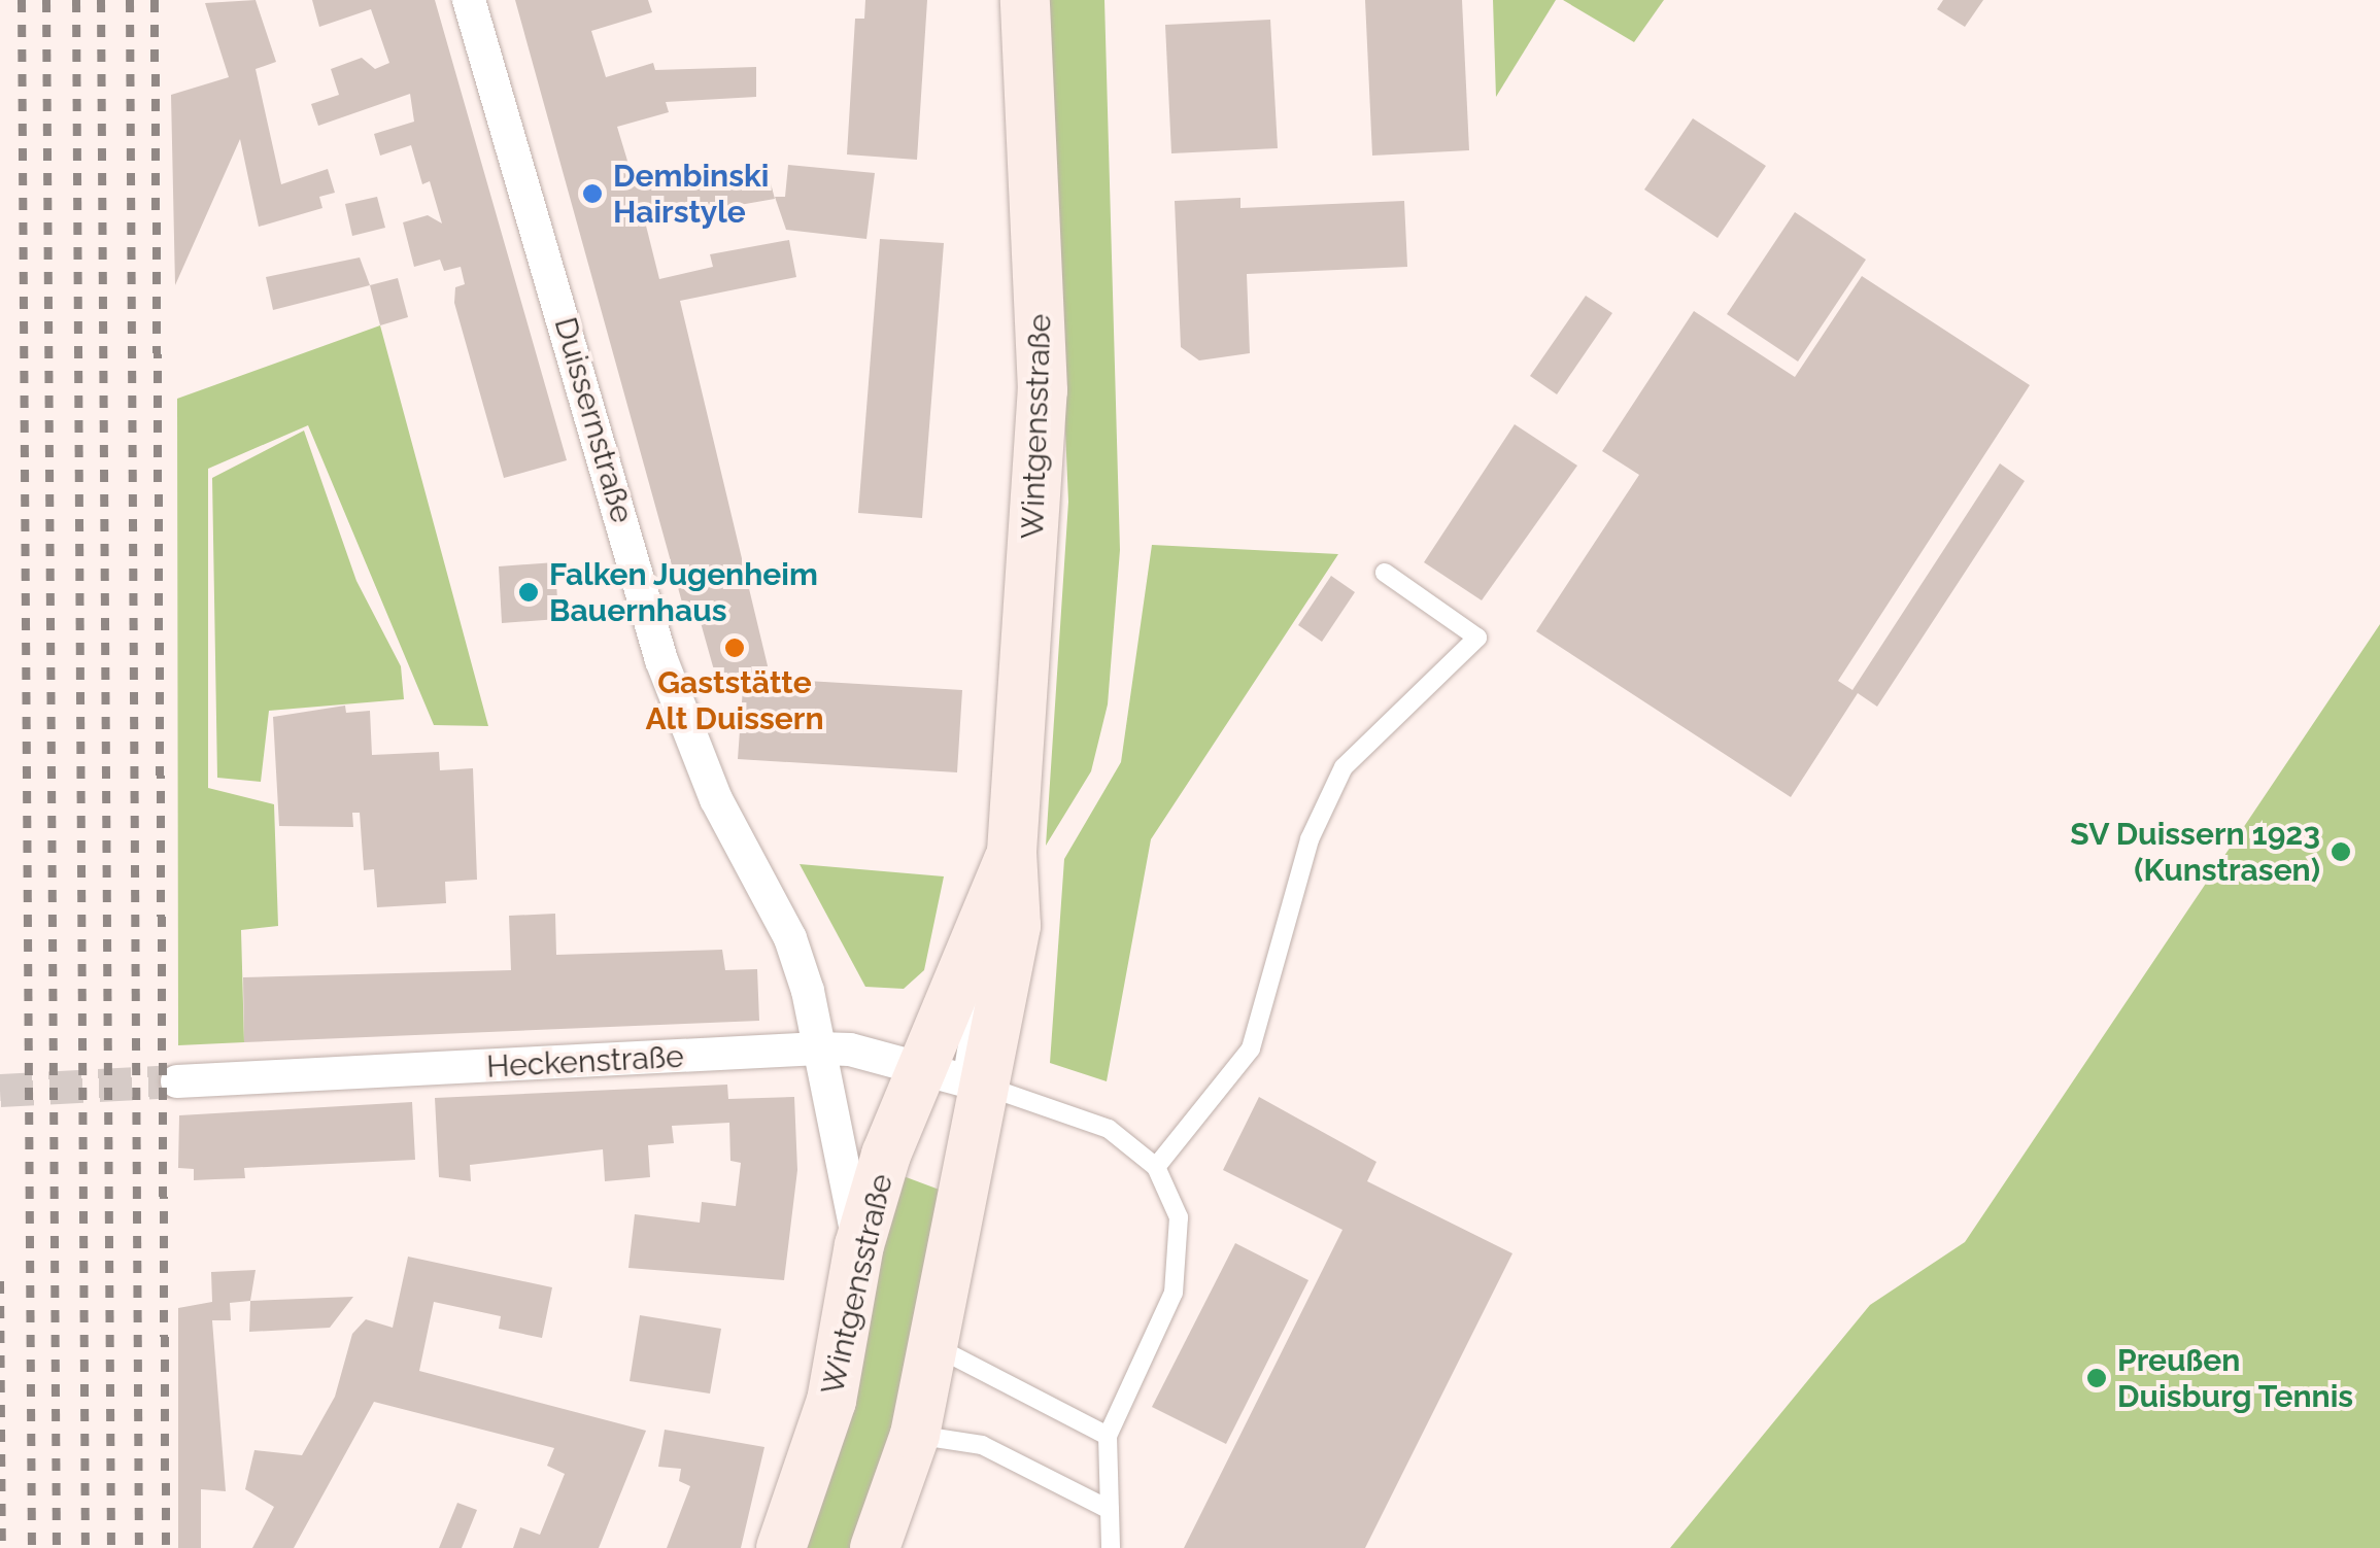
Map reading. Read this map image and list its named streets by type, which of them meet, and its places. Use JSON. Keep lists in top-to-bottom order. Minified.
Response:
{"streets":{"main road":["Wintgensstraße"],"street":["Duissernstraße","Heckenstraße"]},"crossings":[["Duissernstraße","Wintgensstraße"],["Duissernstraße","Heckenstraße"],["Wintgensstraße","Heckenstraße"]],"places":["Dembinski Hairstyle","Falken Jugenheim Bauernhaus","Gaststätte Alt Duissern","SV Duissern 1923 (Kunstrasen)","Preußen Duisburg Tennis"]}
